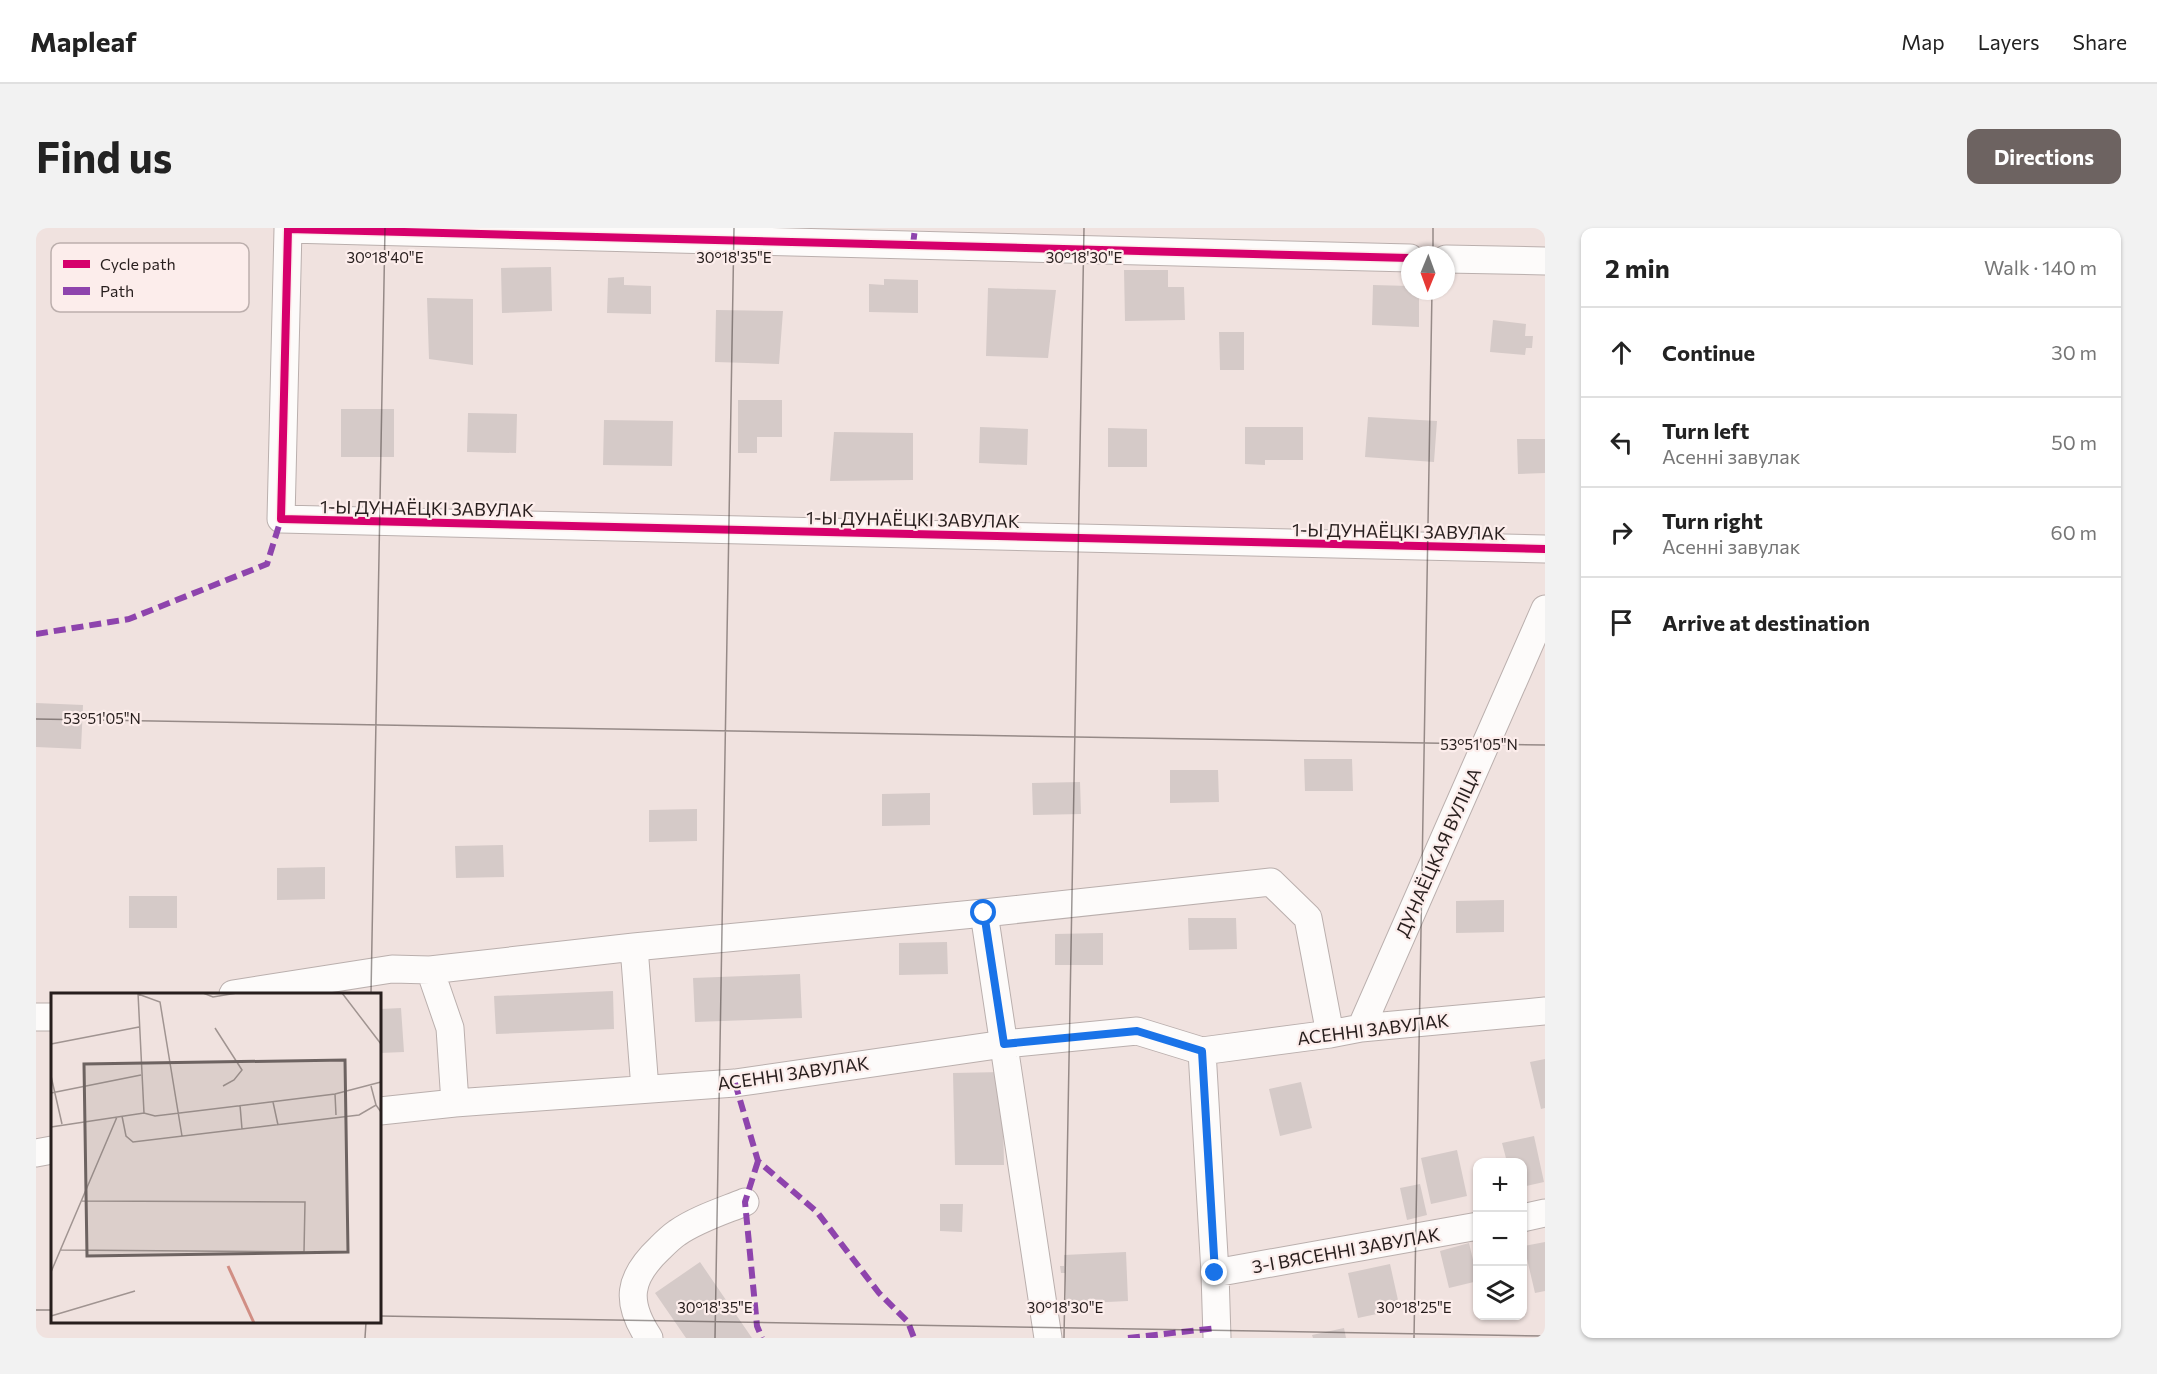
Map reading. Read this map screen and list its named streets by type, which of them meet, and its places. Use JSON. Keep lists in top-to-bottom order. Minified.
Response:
{"streets":{"street":["1-Ы ДУНАЁЦКІ ЗАВУЛАК","ДУНАЁЦКАЯ ВУЛІЦА","АСЕННІ ЗАВУЛАК","3-І ВЯСЕННІ ЗАВУЛАК"]},"crossings":[["ДУНАЁЦКАЯ ВУЛІЦА","АСЕННІ ЗАВУЛАК"]],"legend":["Cycle path","Path"],"north":"bottom","page":{"header":"Mapleaf","nav":["Map","Layers","Share"],"buttons":"Directions","title":"Find us","heading":["2 min","Walk · 140 m"],"list":[["Continue","30 m"],["Turn left","Асенні завулак","50 m"],["Turn right","Асенні завулак","60 m"],"Arrive at destination"],"map_buttons":["+","−"]},"coordinates":["30°18'40\"E","30°18'35\"E","30°18'30\"E","53°51'05\"N","30°18'25\"E"]}
